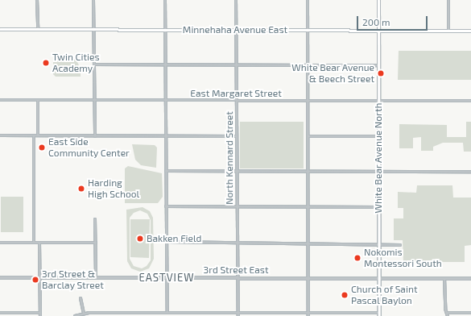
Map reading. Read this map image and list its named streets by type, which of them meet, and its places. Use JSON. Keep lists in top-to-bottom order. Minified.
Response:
{"streets":{"main road":["Minnehaha Avenue East","White Bear Avenue North"],"street":["East Margaret Street","North Kennard Street","3rd Street East"]},"crossings":[["Minnehaha Avenue East","North Kennard Street"],["Minnehaha Avenue East","White Bear Avenue North"],["East Margaret Street","North Kennard Street"],["East Margaret Street","White Bear Avenue North"],["North Kennard Street","3rd Street East"],["White Bear Avenue North","3rd Street East"]],"districts":["EASTVIEW"],"places":["Twin Cities Academy","White Bear Avenue & Beech Street","East Side Community Center","Harding High School","Bakken Field","Nokomis Montessori South","3rd Street & Barclay Street","Church of Saint Pascal Baylon"],"scale_bar":"200 m"}
